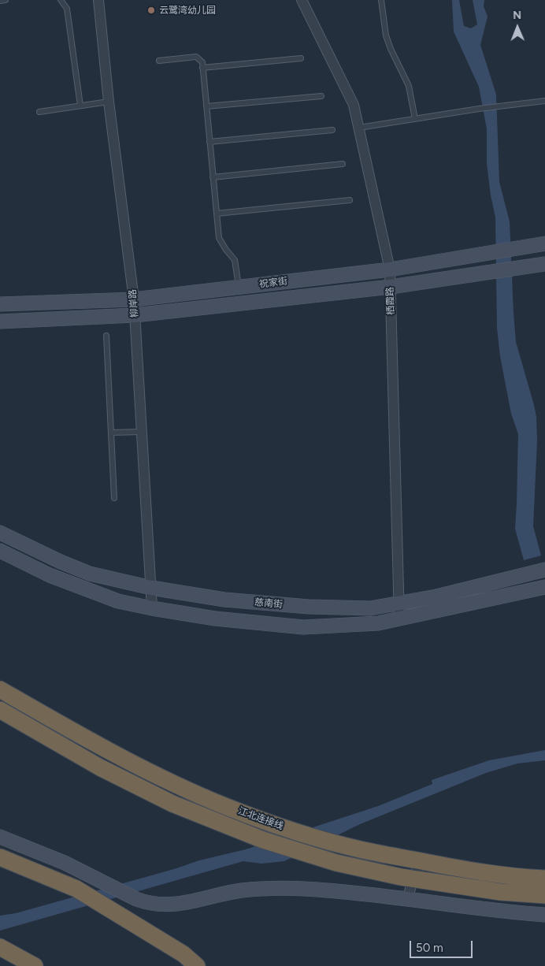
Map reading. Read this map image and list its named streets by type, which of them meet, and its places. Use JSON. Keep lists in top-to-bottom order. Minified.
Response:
{"streets":{"highway":["江北连接线"],"street":["祝家街","栖霞路","柳岸路","慈南街"]},"crossings":[["祝家街","栖霞路"],["祝家街","柳岸路"],["栖霞路","慈南街"],["柳岸路","慈南街"]],"places":["云鹭湾幼儿园"],"scale_bar":"50 m","north":"top"}
